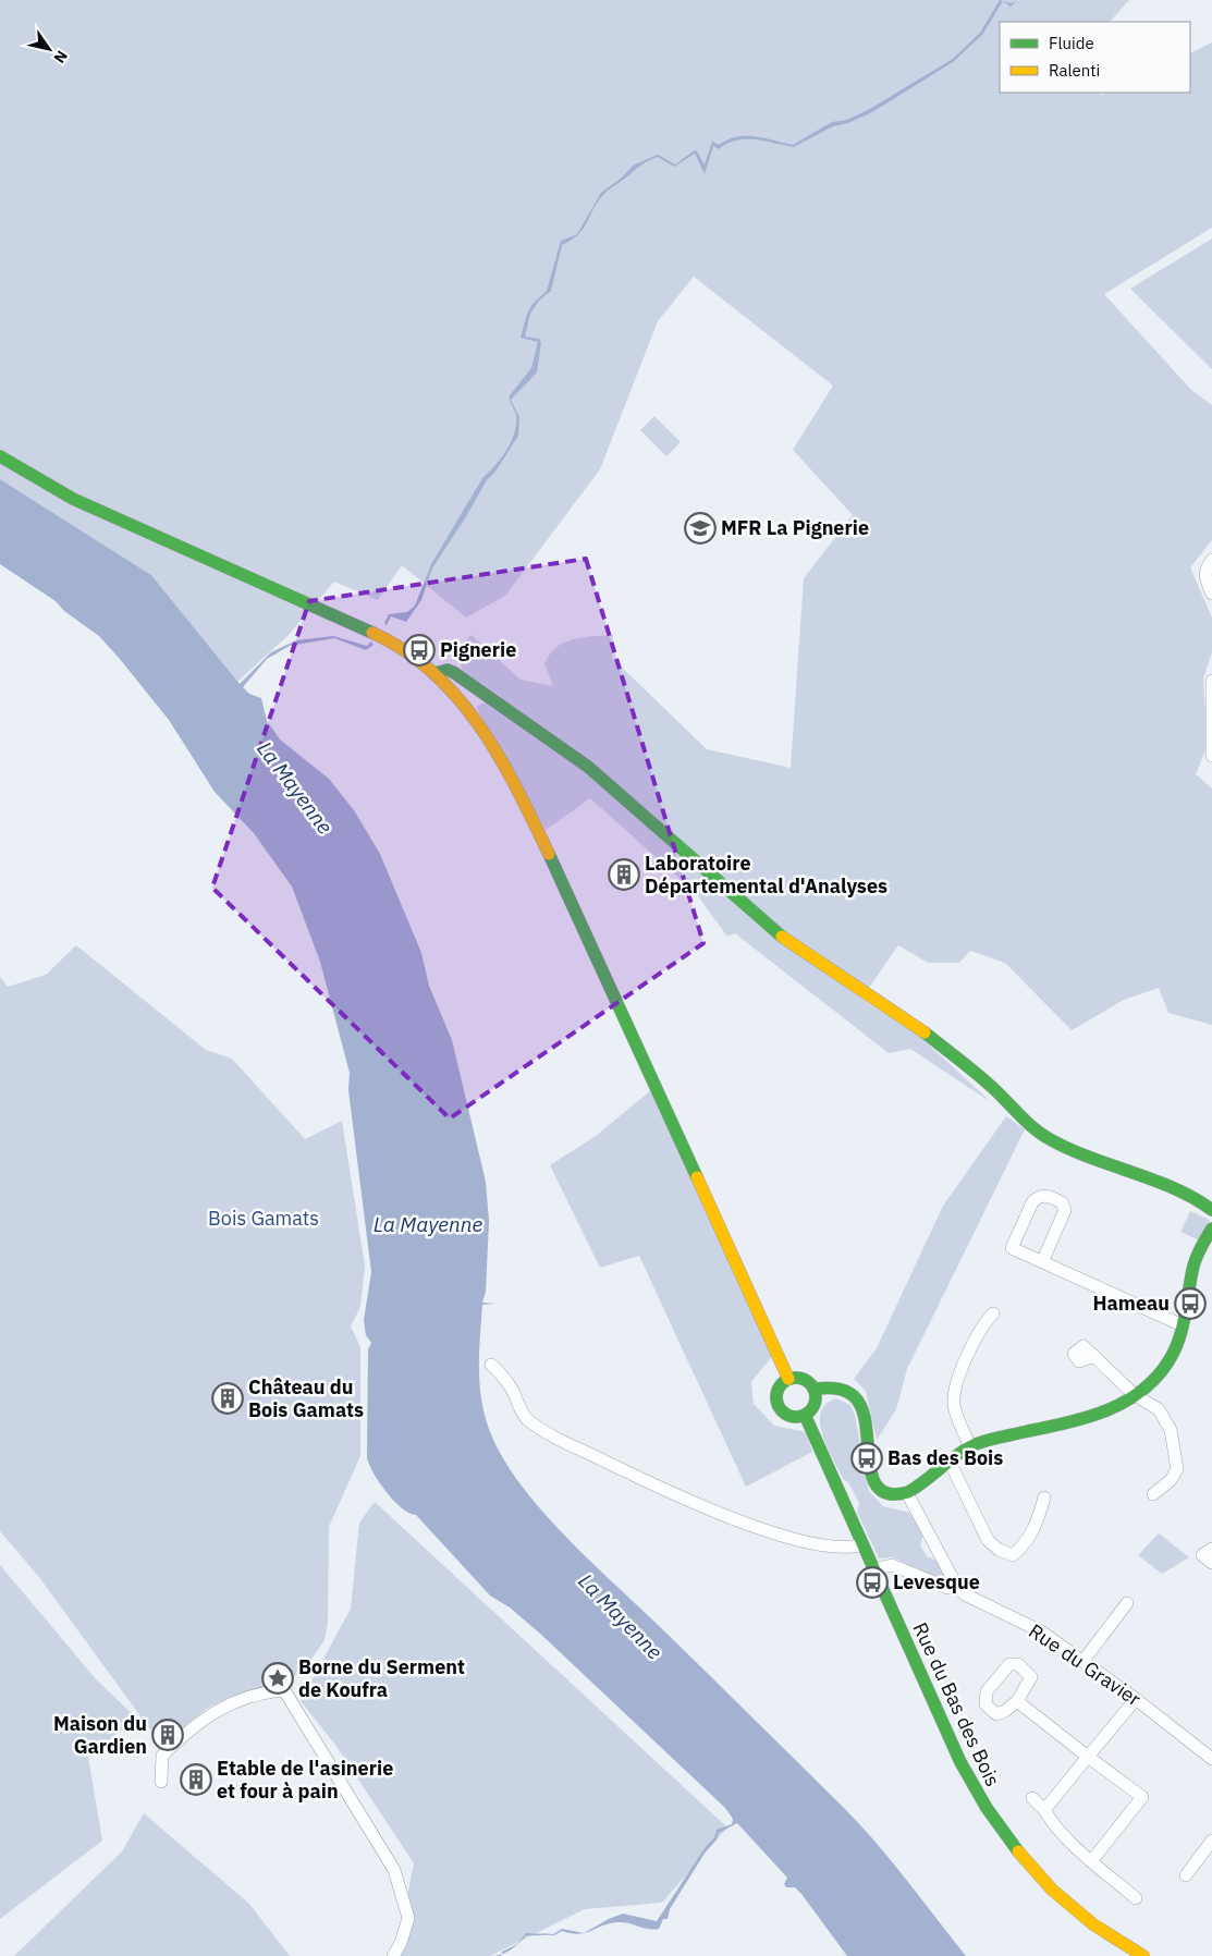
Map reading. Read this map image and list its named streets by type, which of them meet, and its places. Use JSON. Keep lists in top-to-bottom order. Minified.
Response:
{"streets":{"street":["Rue du Gravier","Rue du Bas des Bois"]},"water":["La Mayenne"],"parks":["Bois Gamats"],"places":{"school or university":["MFR La Pignerie"],"bus stop":["Pignerie","Hameau","Bas des Bois","Levesque"],"building":["Laboratoire Départemental d'Analyses","Château du Bois Gamats","Maison du Gardien","Etable de l'asinerie et four à pain"],"place":["Borne du Serment de Koufra"]},"legend":["Fluide","Ralenti"],"north":"bottom right"}
